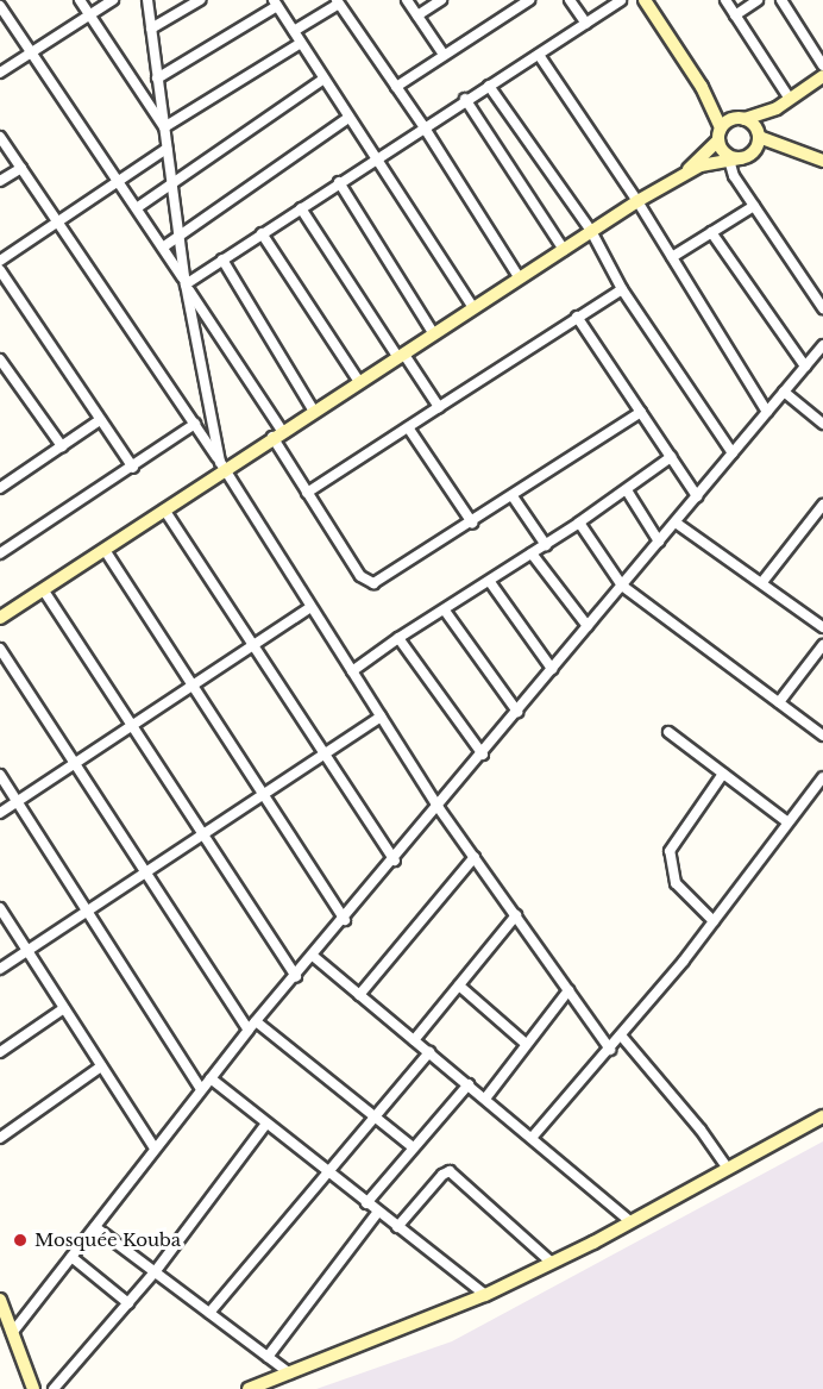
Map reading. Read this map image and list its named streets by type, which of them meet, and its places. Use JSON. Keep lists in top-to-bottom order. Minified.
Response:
{"places":["Mosquée Kouba"]}
